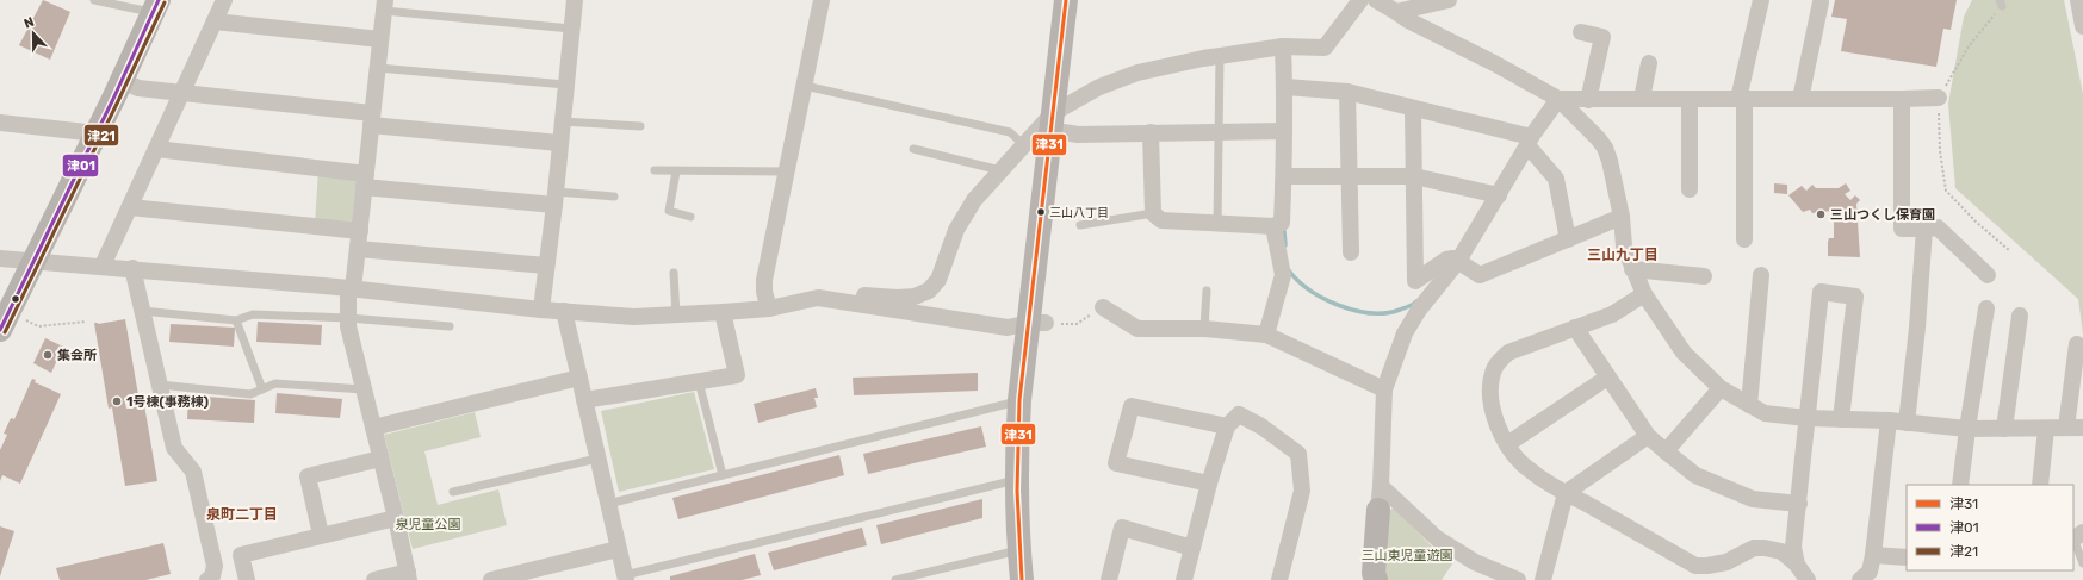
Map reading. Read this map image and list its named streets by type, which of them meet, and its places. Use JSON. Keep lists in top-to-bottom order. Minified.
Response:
{"districts":["三山九丁目","泉町二丁目"],"parks":["泉児童公園","三山東児童遊園"],"places":["三山八丁目","三山つくし保育園","集会所","1号棟(事務棟)"],"lines":["transit line 津31","transit line 津01","transit line 津21"],"legend":["津31","津01","津21"],"north":"top"}
